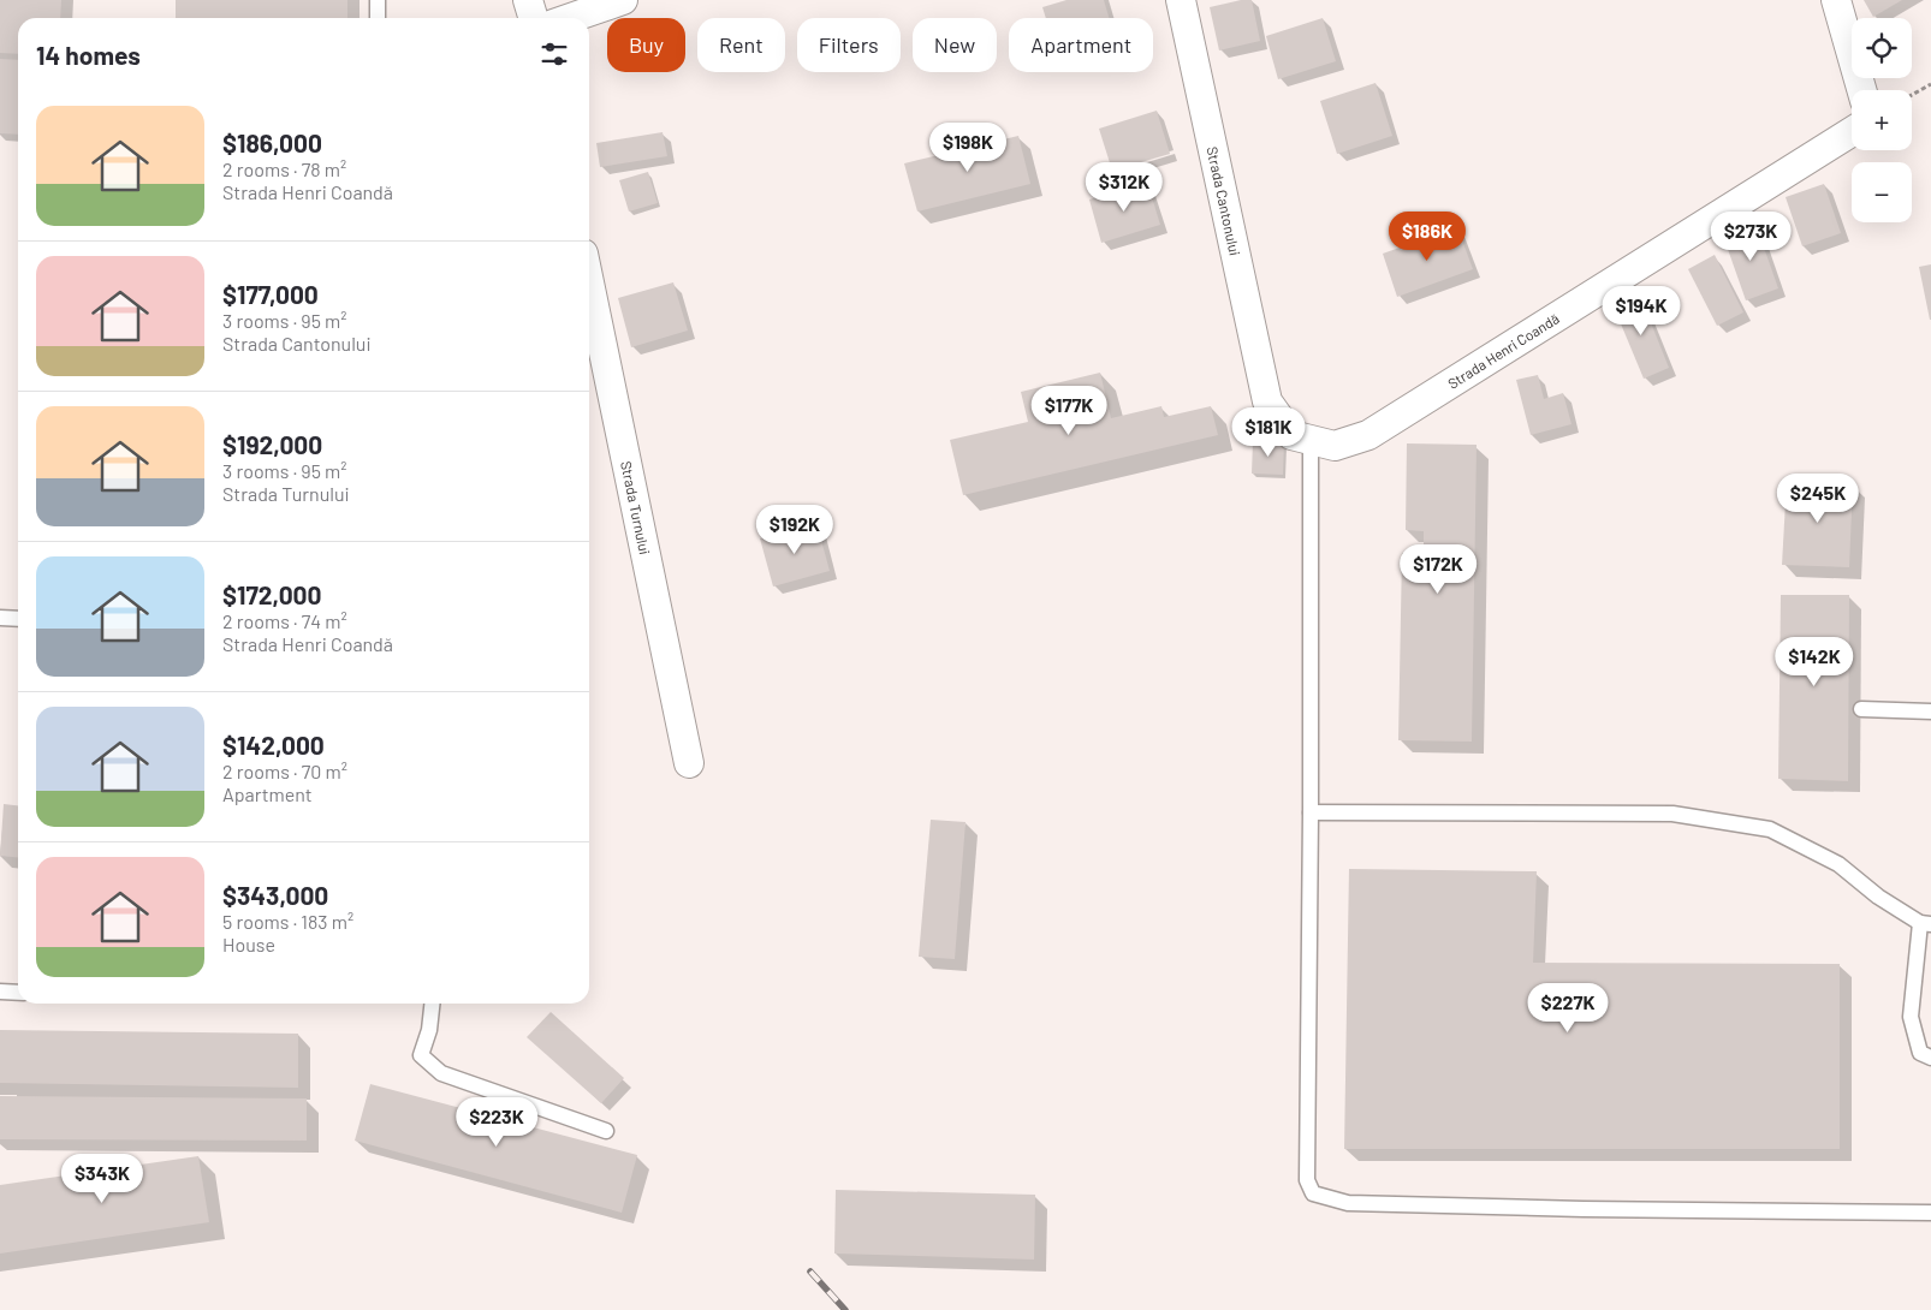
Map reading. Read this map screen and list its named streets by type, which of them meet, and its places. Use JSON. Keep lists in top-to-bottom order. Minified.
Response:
{"streets":{"street":["Strada Cantonului","Strada Henri Coandă","Strada Turnului"]},"crossings":[["Strada Cantonului","Strada Henri Coandă"]],"page":{"map_buttons":["+","−"],"chip":["Buy","Rent","Filters","New","Apartment"],"heading":"14 homes","list":[{"name":"$186,000","note":"2 rooms · 78 m² · Strada Henri Coandă"},{"name":"$177,000","note":"3 rooms · 95 m² · Strada Cantonului"},{"name":"$192,000","note":"3 rooms · 95 m² · Strada Turnului"},{"name":"$172,000","note":"2 rooms · 74 m² · Strada Henri Coandă"},{"name":"$142,000","note":"2 rooms · 70 m² · Apartment"},{"name":"$343,000","note":"5 rooms · 183 m² · House"}],"price":["$198K","$312K","$186K","$273K","$194K","$177K","$181K","$245K","$192K","$172K","$142K","$227K","$223K","$343K"]}}
